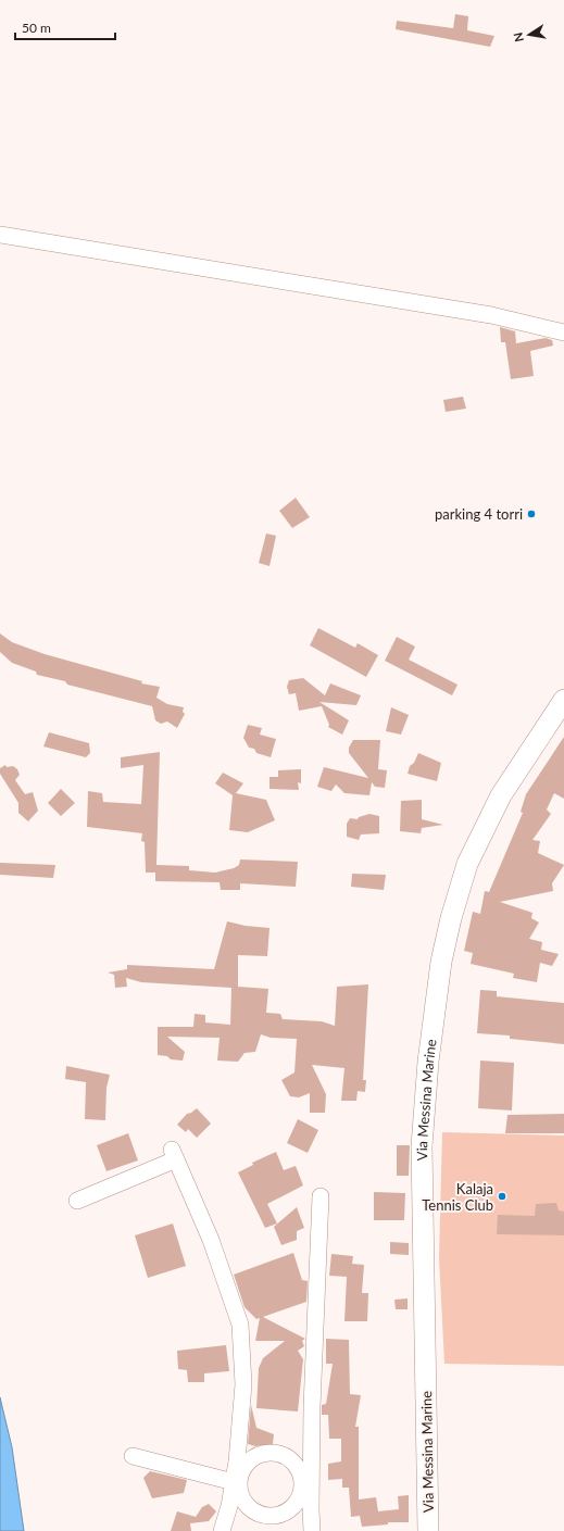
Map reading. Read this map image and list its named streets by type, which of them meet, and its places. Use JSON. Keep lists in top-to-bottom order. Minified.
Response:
{"streets":{"main road":["Via Messina Marine"]},"places":["parking 4 torri","Kalaja Tennis Club"],"scale_bar":"50 m","north":"left"}
